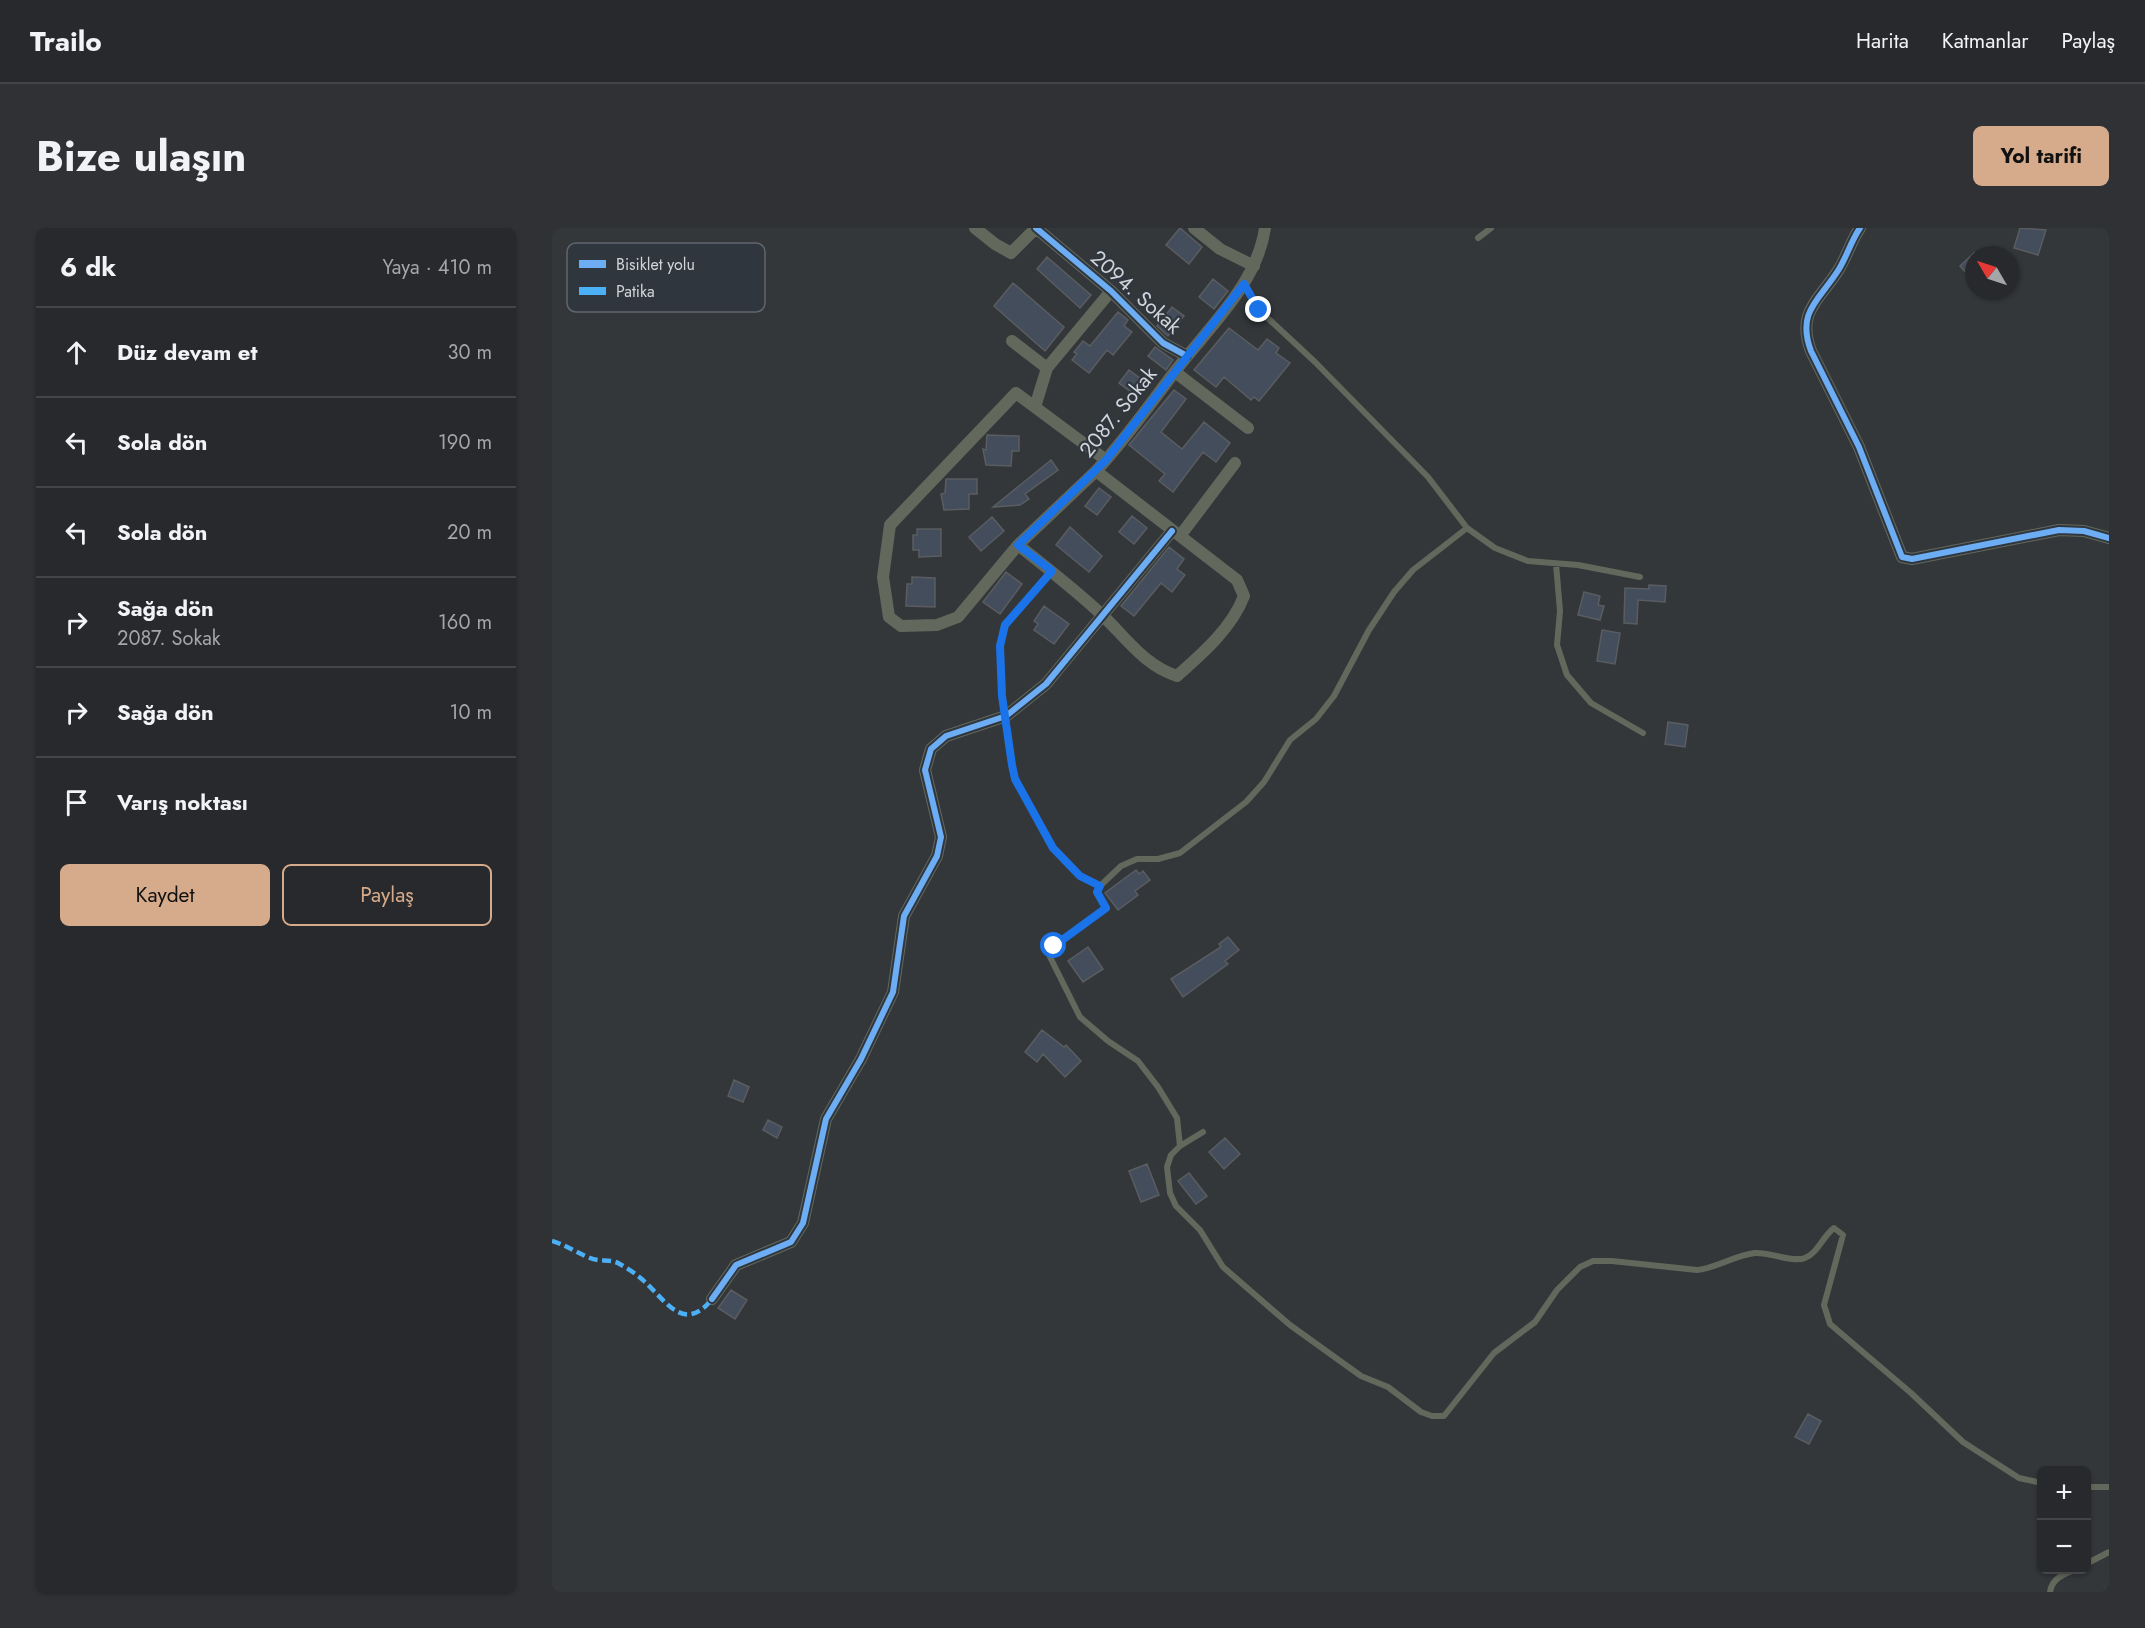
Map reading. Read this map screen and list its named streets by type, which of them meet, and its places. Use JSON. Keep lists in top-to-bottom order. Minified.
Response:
{"streets":{"street":["2094. Sokak","2087. Sokak"]},"crossings":[["2094. Sokak","2087. Sokak"]],"legend":["Bisiklet yolu","Patika"],"north":"top left","page":{"header":"Trailo","nav":["Harita","Katmanlar","Paylaş"],"title":"Bize ulaşın","buttons":["Yol tarifi",["Kaydet","Paylaş"]],"heading":["6 dk","Yaya · 410 m"],"list":[["Düz devam et","30 m"],["Sola dön","190 m"],["Sola dön","20 m"],["Sağa dön","2087. Sokak","160 m"],["Sağa dön","10 m"],"Varış noktası"],"map_buttons":["+","−"]}}
